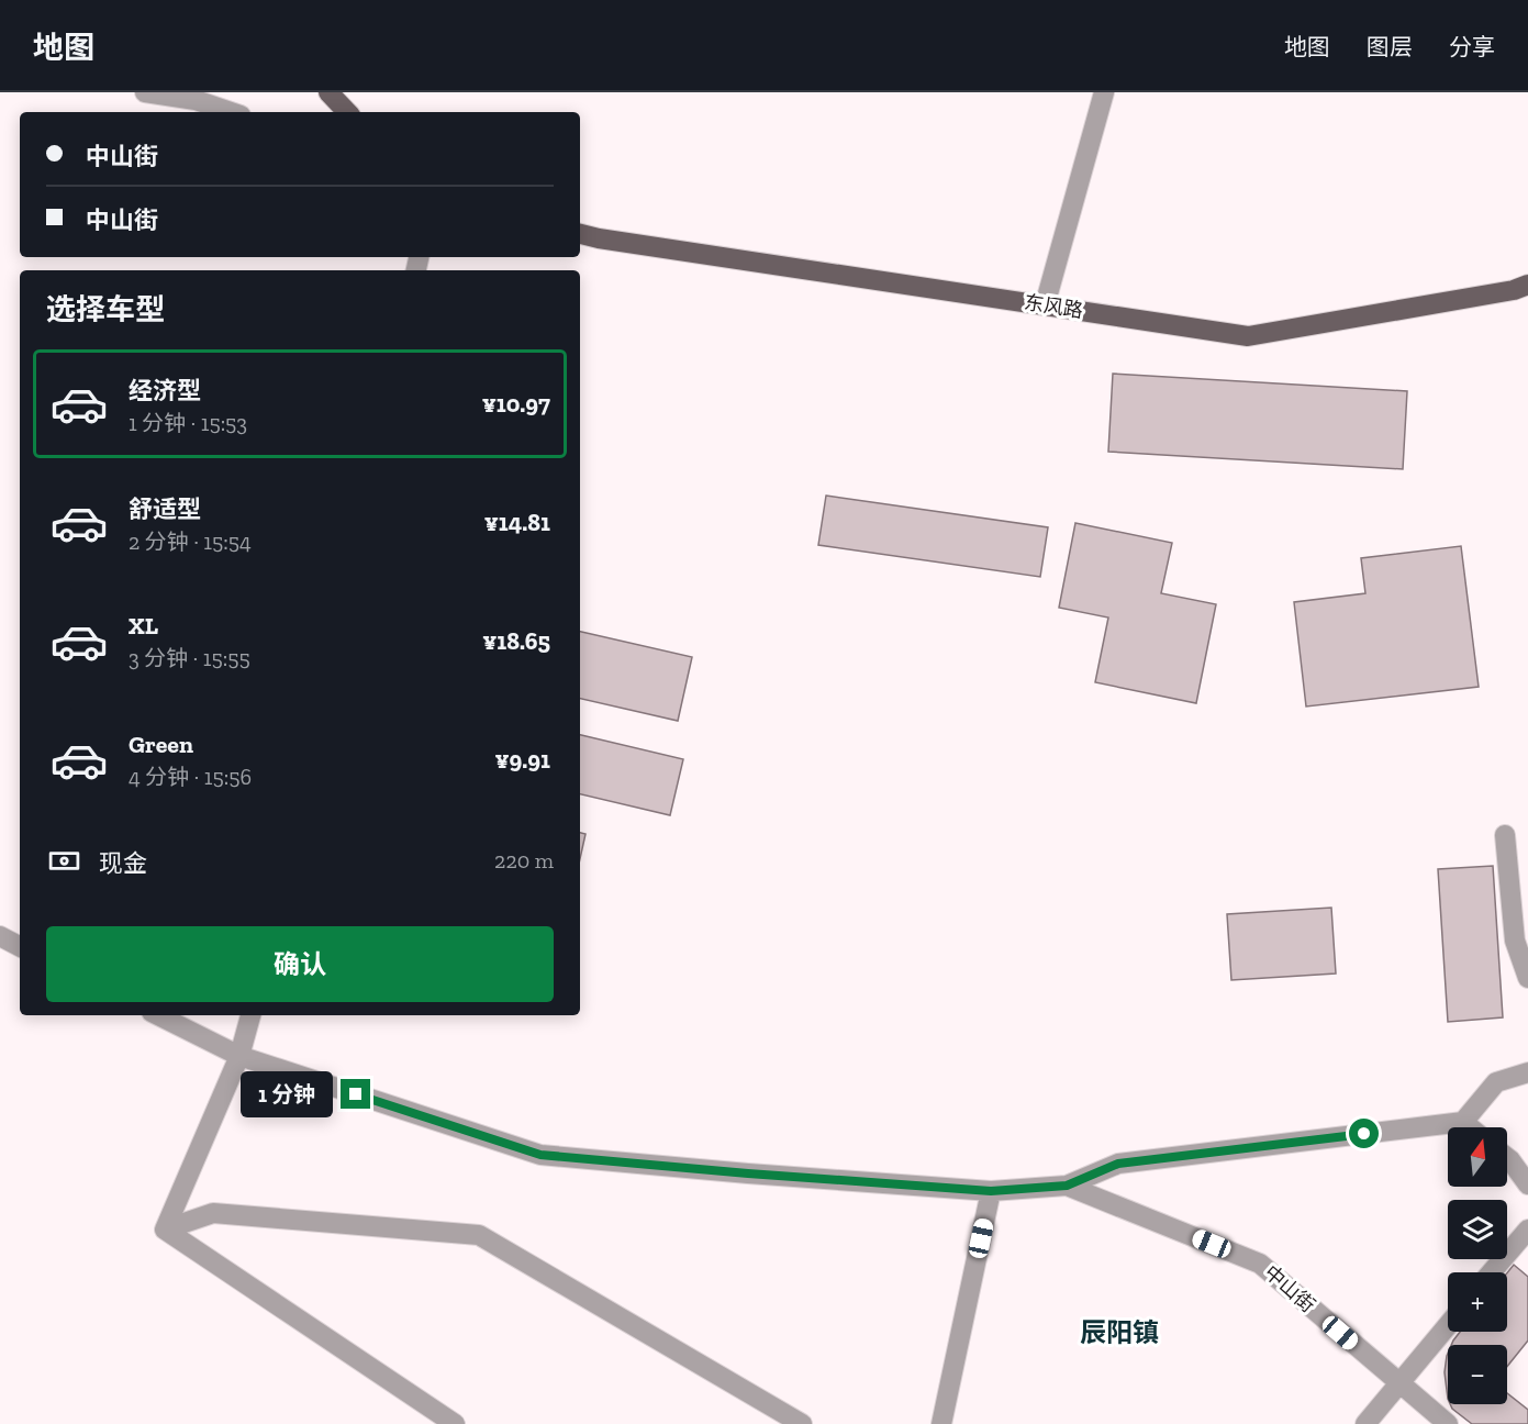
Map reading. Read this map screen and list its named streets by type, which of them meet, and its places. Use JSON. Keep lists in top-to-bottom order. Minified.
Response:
{"streets":{"main road":["东风路"],"street":["中山街"]},"districts":["辰阳镇"],"north":"top","page":{"header":"地图","nav":["地图","图层","分享"],"banner":["中山街","中山街"],"heading":"选择车型","list":[{"name":"经济型","note":"1 分钟 · 15:53","value":"¥10.97"},{"name":"舒适型","note":"2 分钟 · 15:54","value":"¥14.81"},{"name":"XL","note":"3 分钟 · 15:55","value":"¥18.65"},{"name":"Green","note":"4 分钟 · 15:56","value":"¥9.91"}],"pay":["现金","220 m"],"buttons":"确认","bubble":"1 分钟","map_buttons":["+","−"]}}
